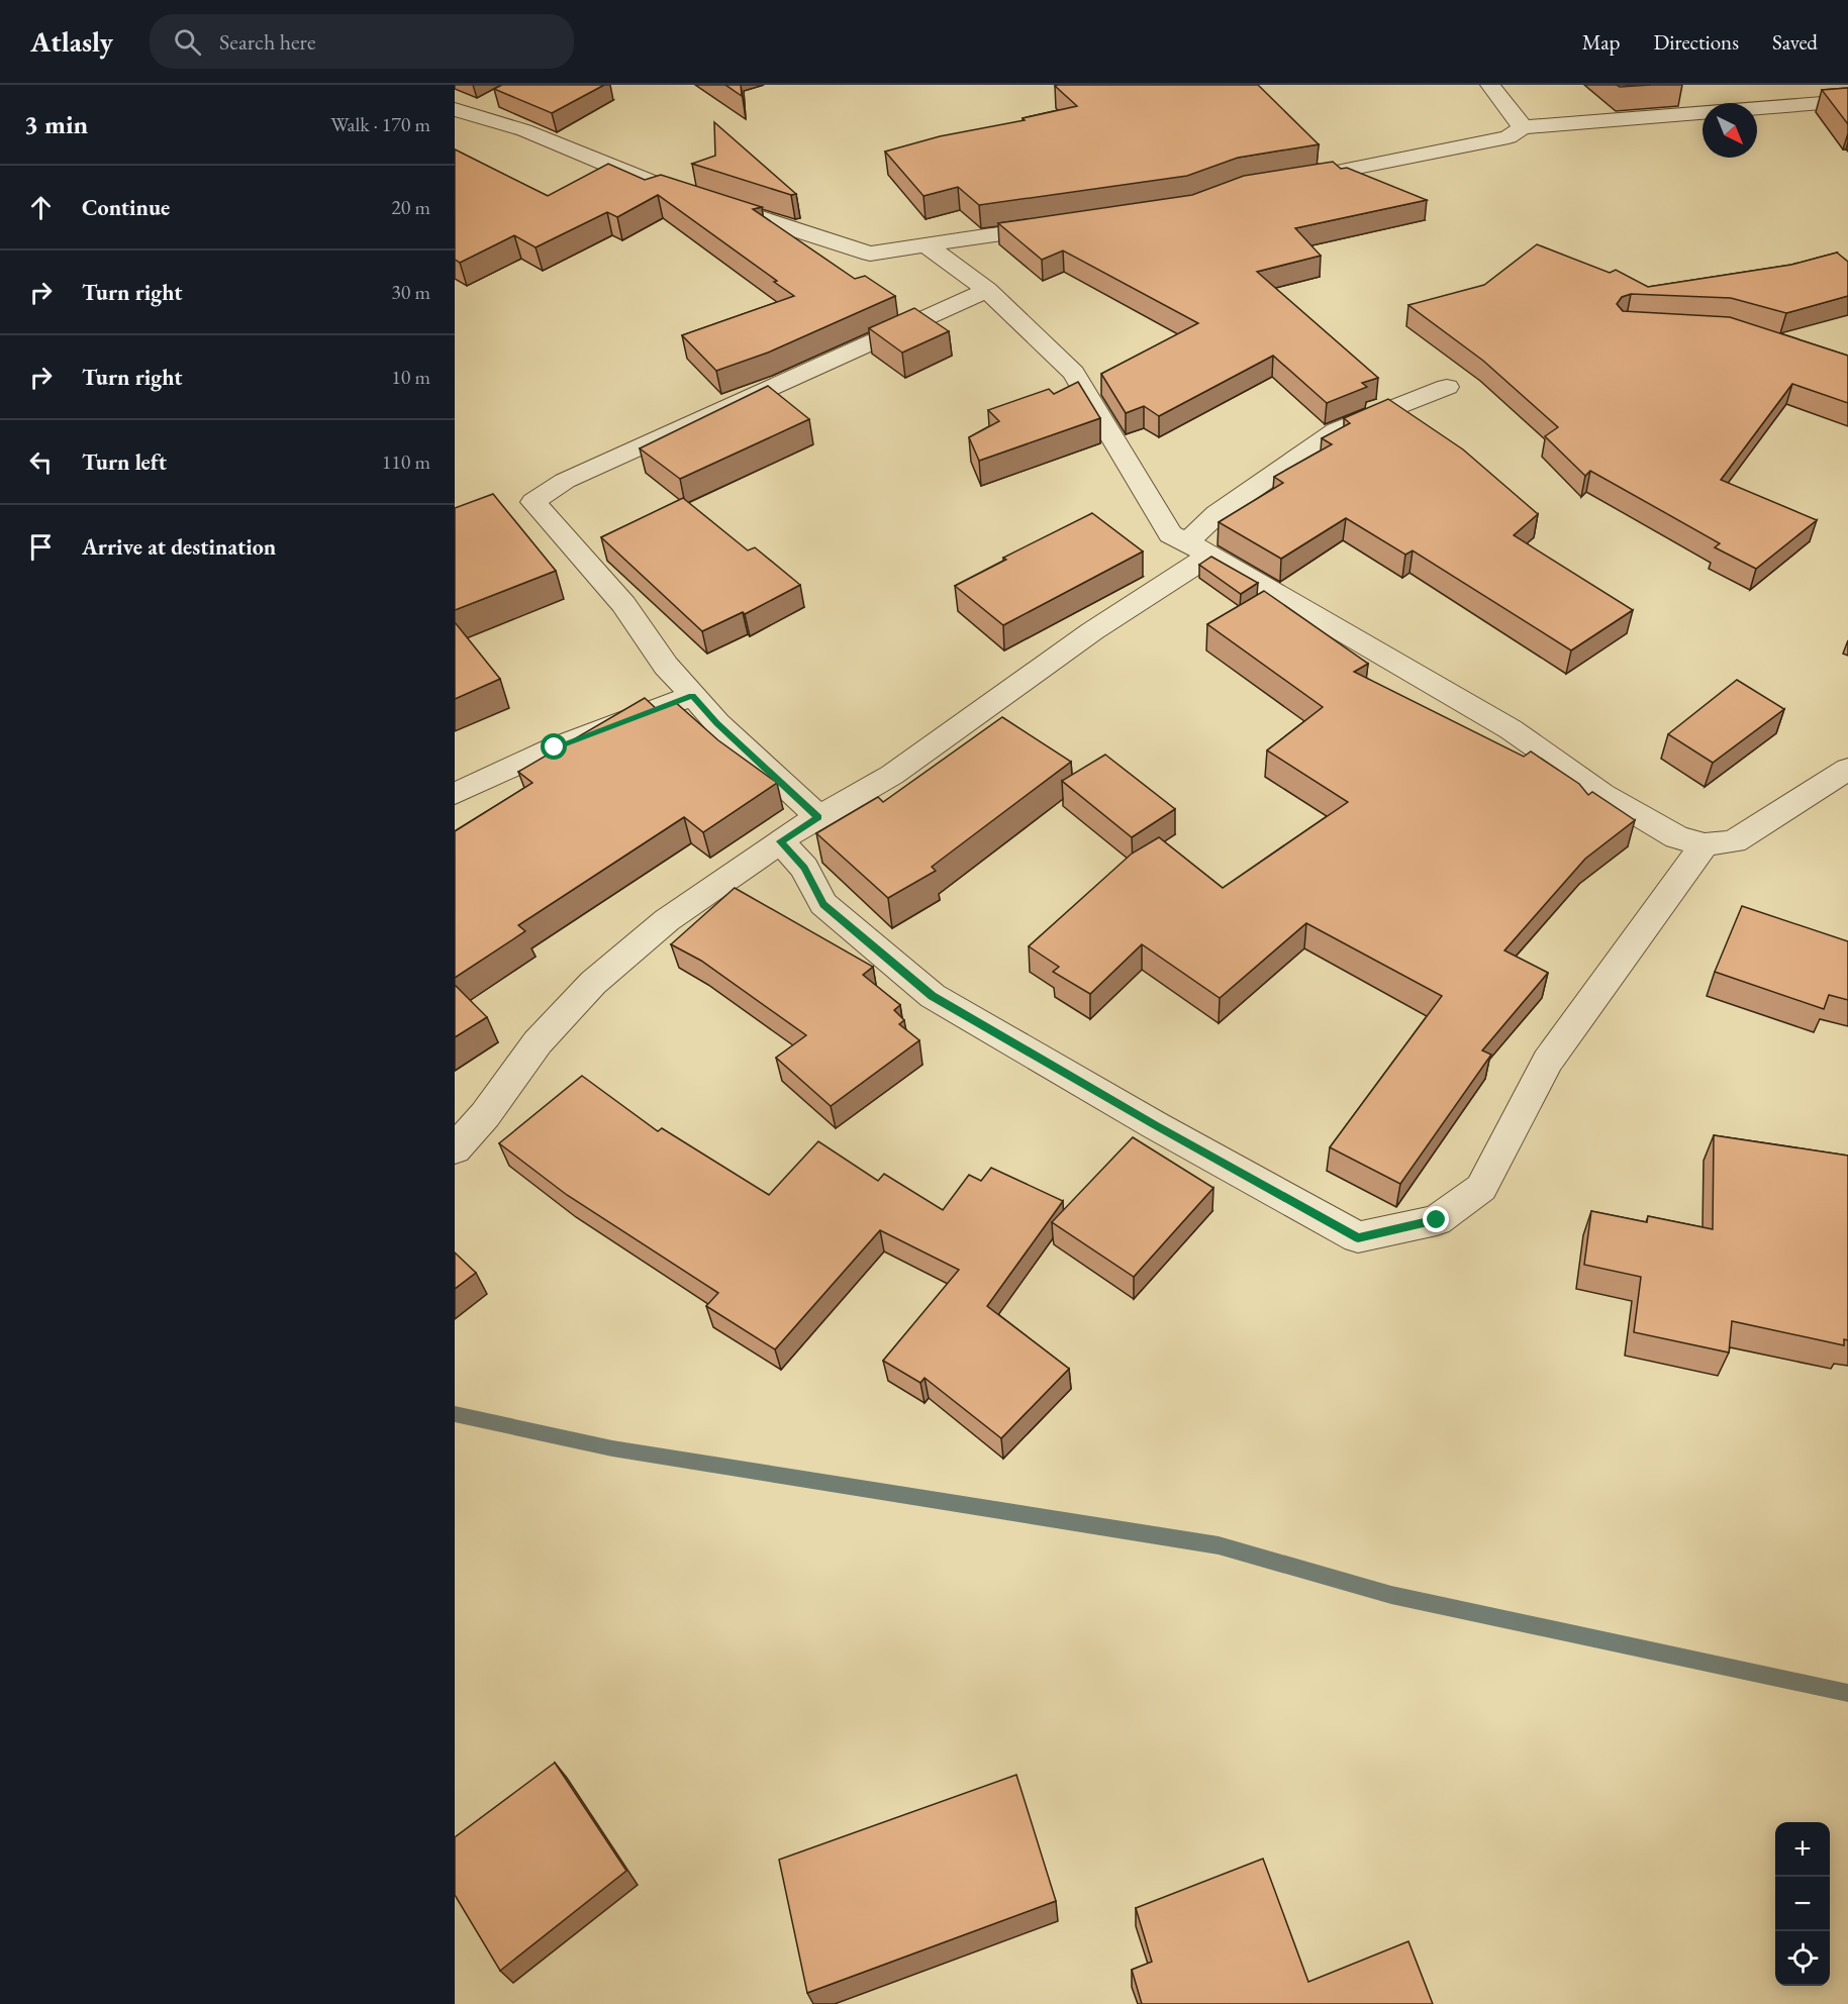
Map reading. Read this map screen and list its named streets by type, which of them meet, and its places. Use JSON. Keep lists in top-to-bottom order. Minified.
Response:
{"north":"bottom right","page":{"header":"Atlasly","search":"Search here","nav":["Map","Directions","Saved"],"heading":["3 min","Walk · 170 m"],"list":[["Continue","20 m"],["Turn right","30 m"],["Turn right","10 m"],["Turn left","110 m"],"Arrive at destination"],"map_buttons":["+","−"]}}
